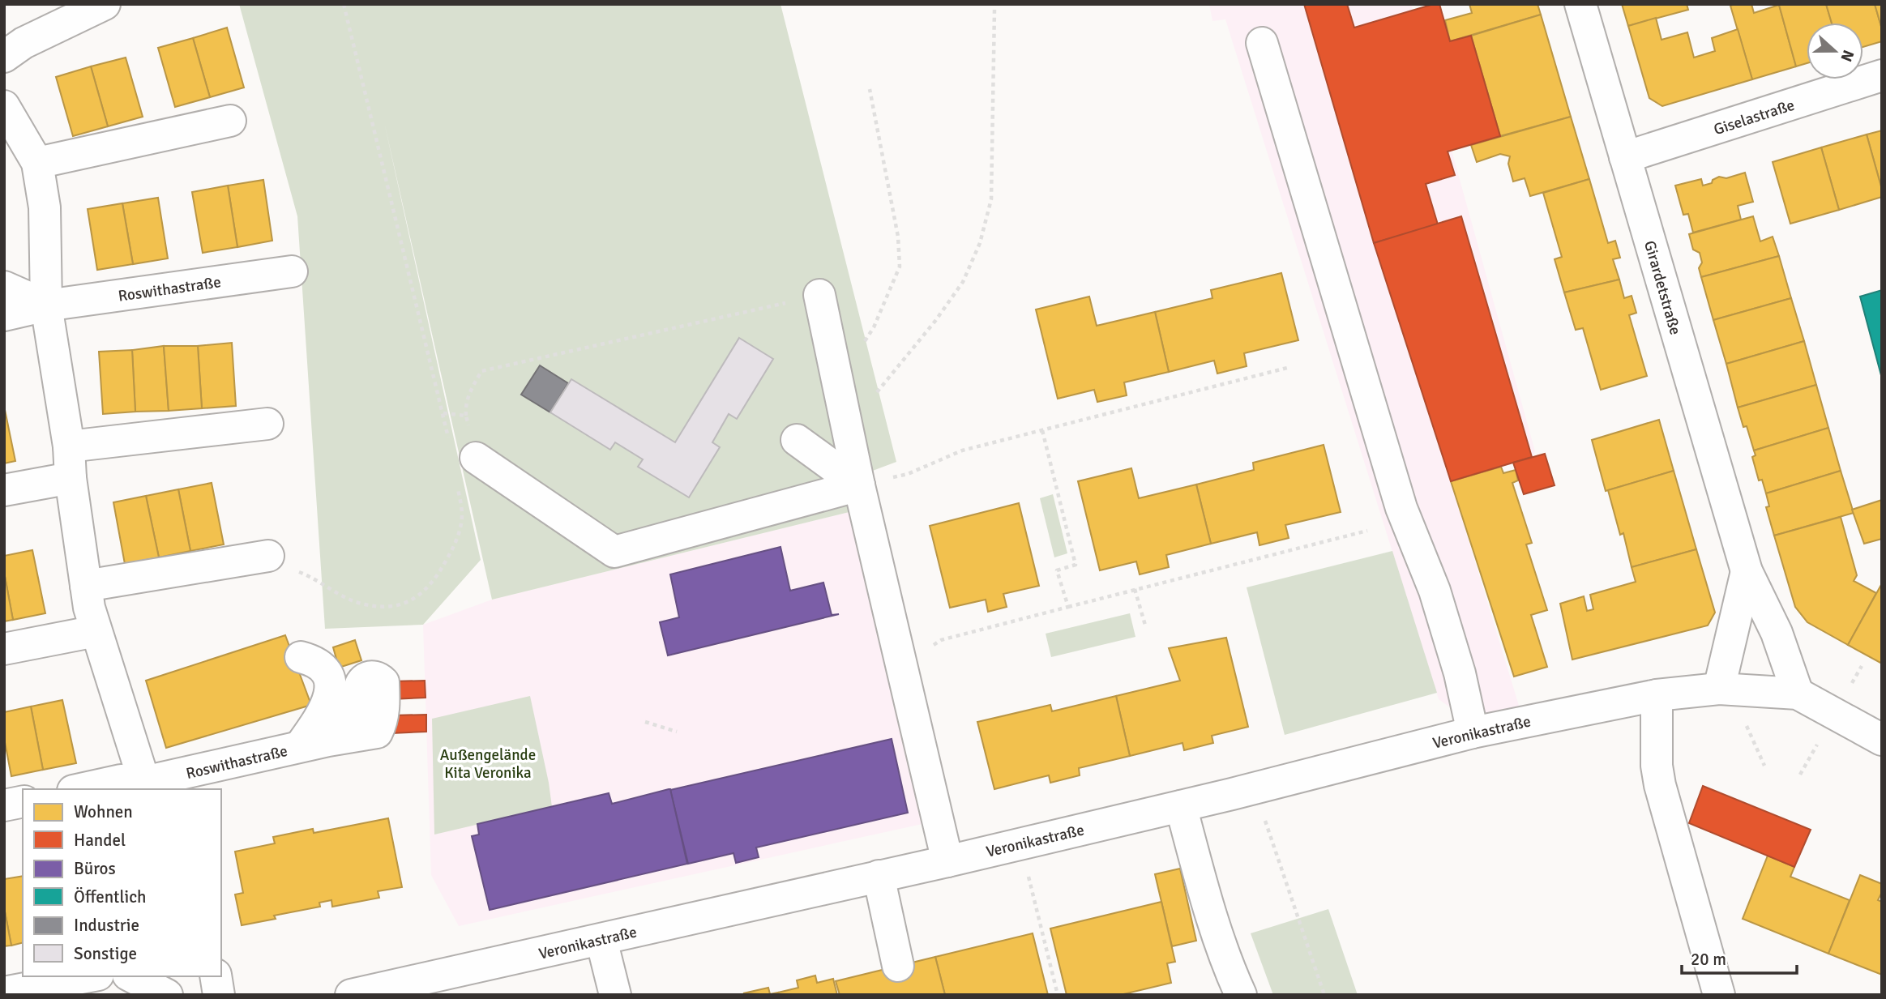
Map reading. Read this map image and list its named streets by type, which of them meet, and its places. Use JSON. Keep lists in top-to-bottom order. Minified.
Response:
{"streets":{"street":["Giselastraße","Girardetstraße","Roswithastraße","Veronikastraße"]},"crossings":[["Giselastraße","Girardetstraße"],["Girardetstraße","Veronikastraße"]],"parks":["Außengelände Kita Veronika"],"legend":["Wohnen","Handel","Büros","Öffentlich","Industrie","Sonstige"],"scale_bar":"20 m","north":"right"}
